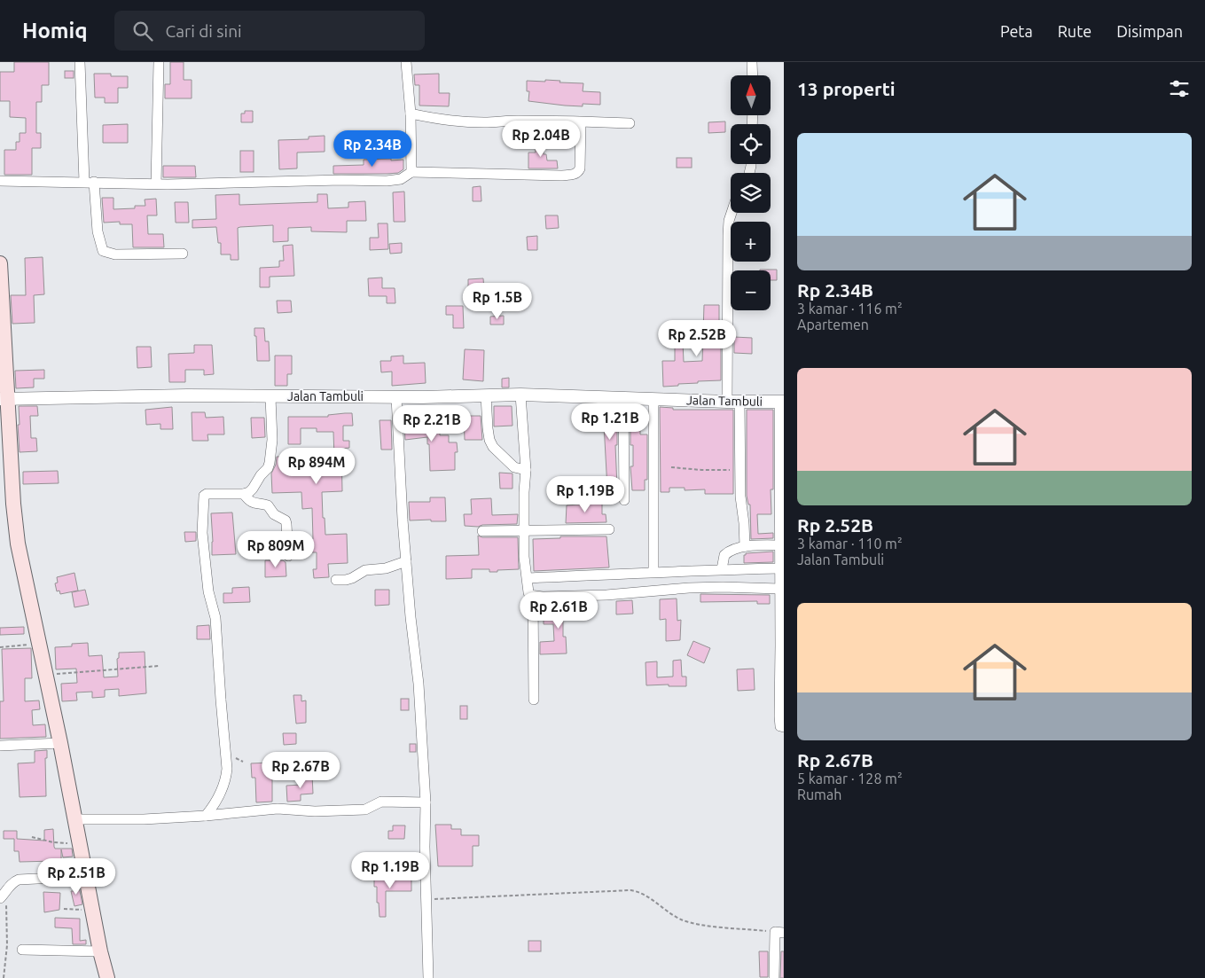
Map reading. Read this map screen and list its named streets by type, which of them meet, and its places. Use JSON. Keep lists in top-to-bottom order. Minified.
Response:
{"streets":{"street":["Jalan Tambuli"]},"north":"top","page":{"header":"Homiq","search":"Cari di sini","nav":["Peta","Rute","Disimpan"],"heading":"13 properti","map_buttons":["+","−"],"list":[{"name":"Rp 2.34B","note":"3 kamar · 116 m² · Apartemen"},{"name":"Rp 2.52B","note":"3 kamar · 110 m² · Jalan Tambuli"},{"name":"Rp 2.67B","note":"5 kamar · 128 m² · Rumah"}],"price":["Rp 2.04B","Rp 2.34B","Rp 1.5B","Rp 2.52B","Rp 1.21B","Rp 2.21B","Rp 894M","Rp 1.19B","Rp 809M","Rp 2.61B","Rp 2.67B","Rp 1.19B","Rp 2.51B"]}}
